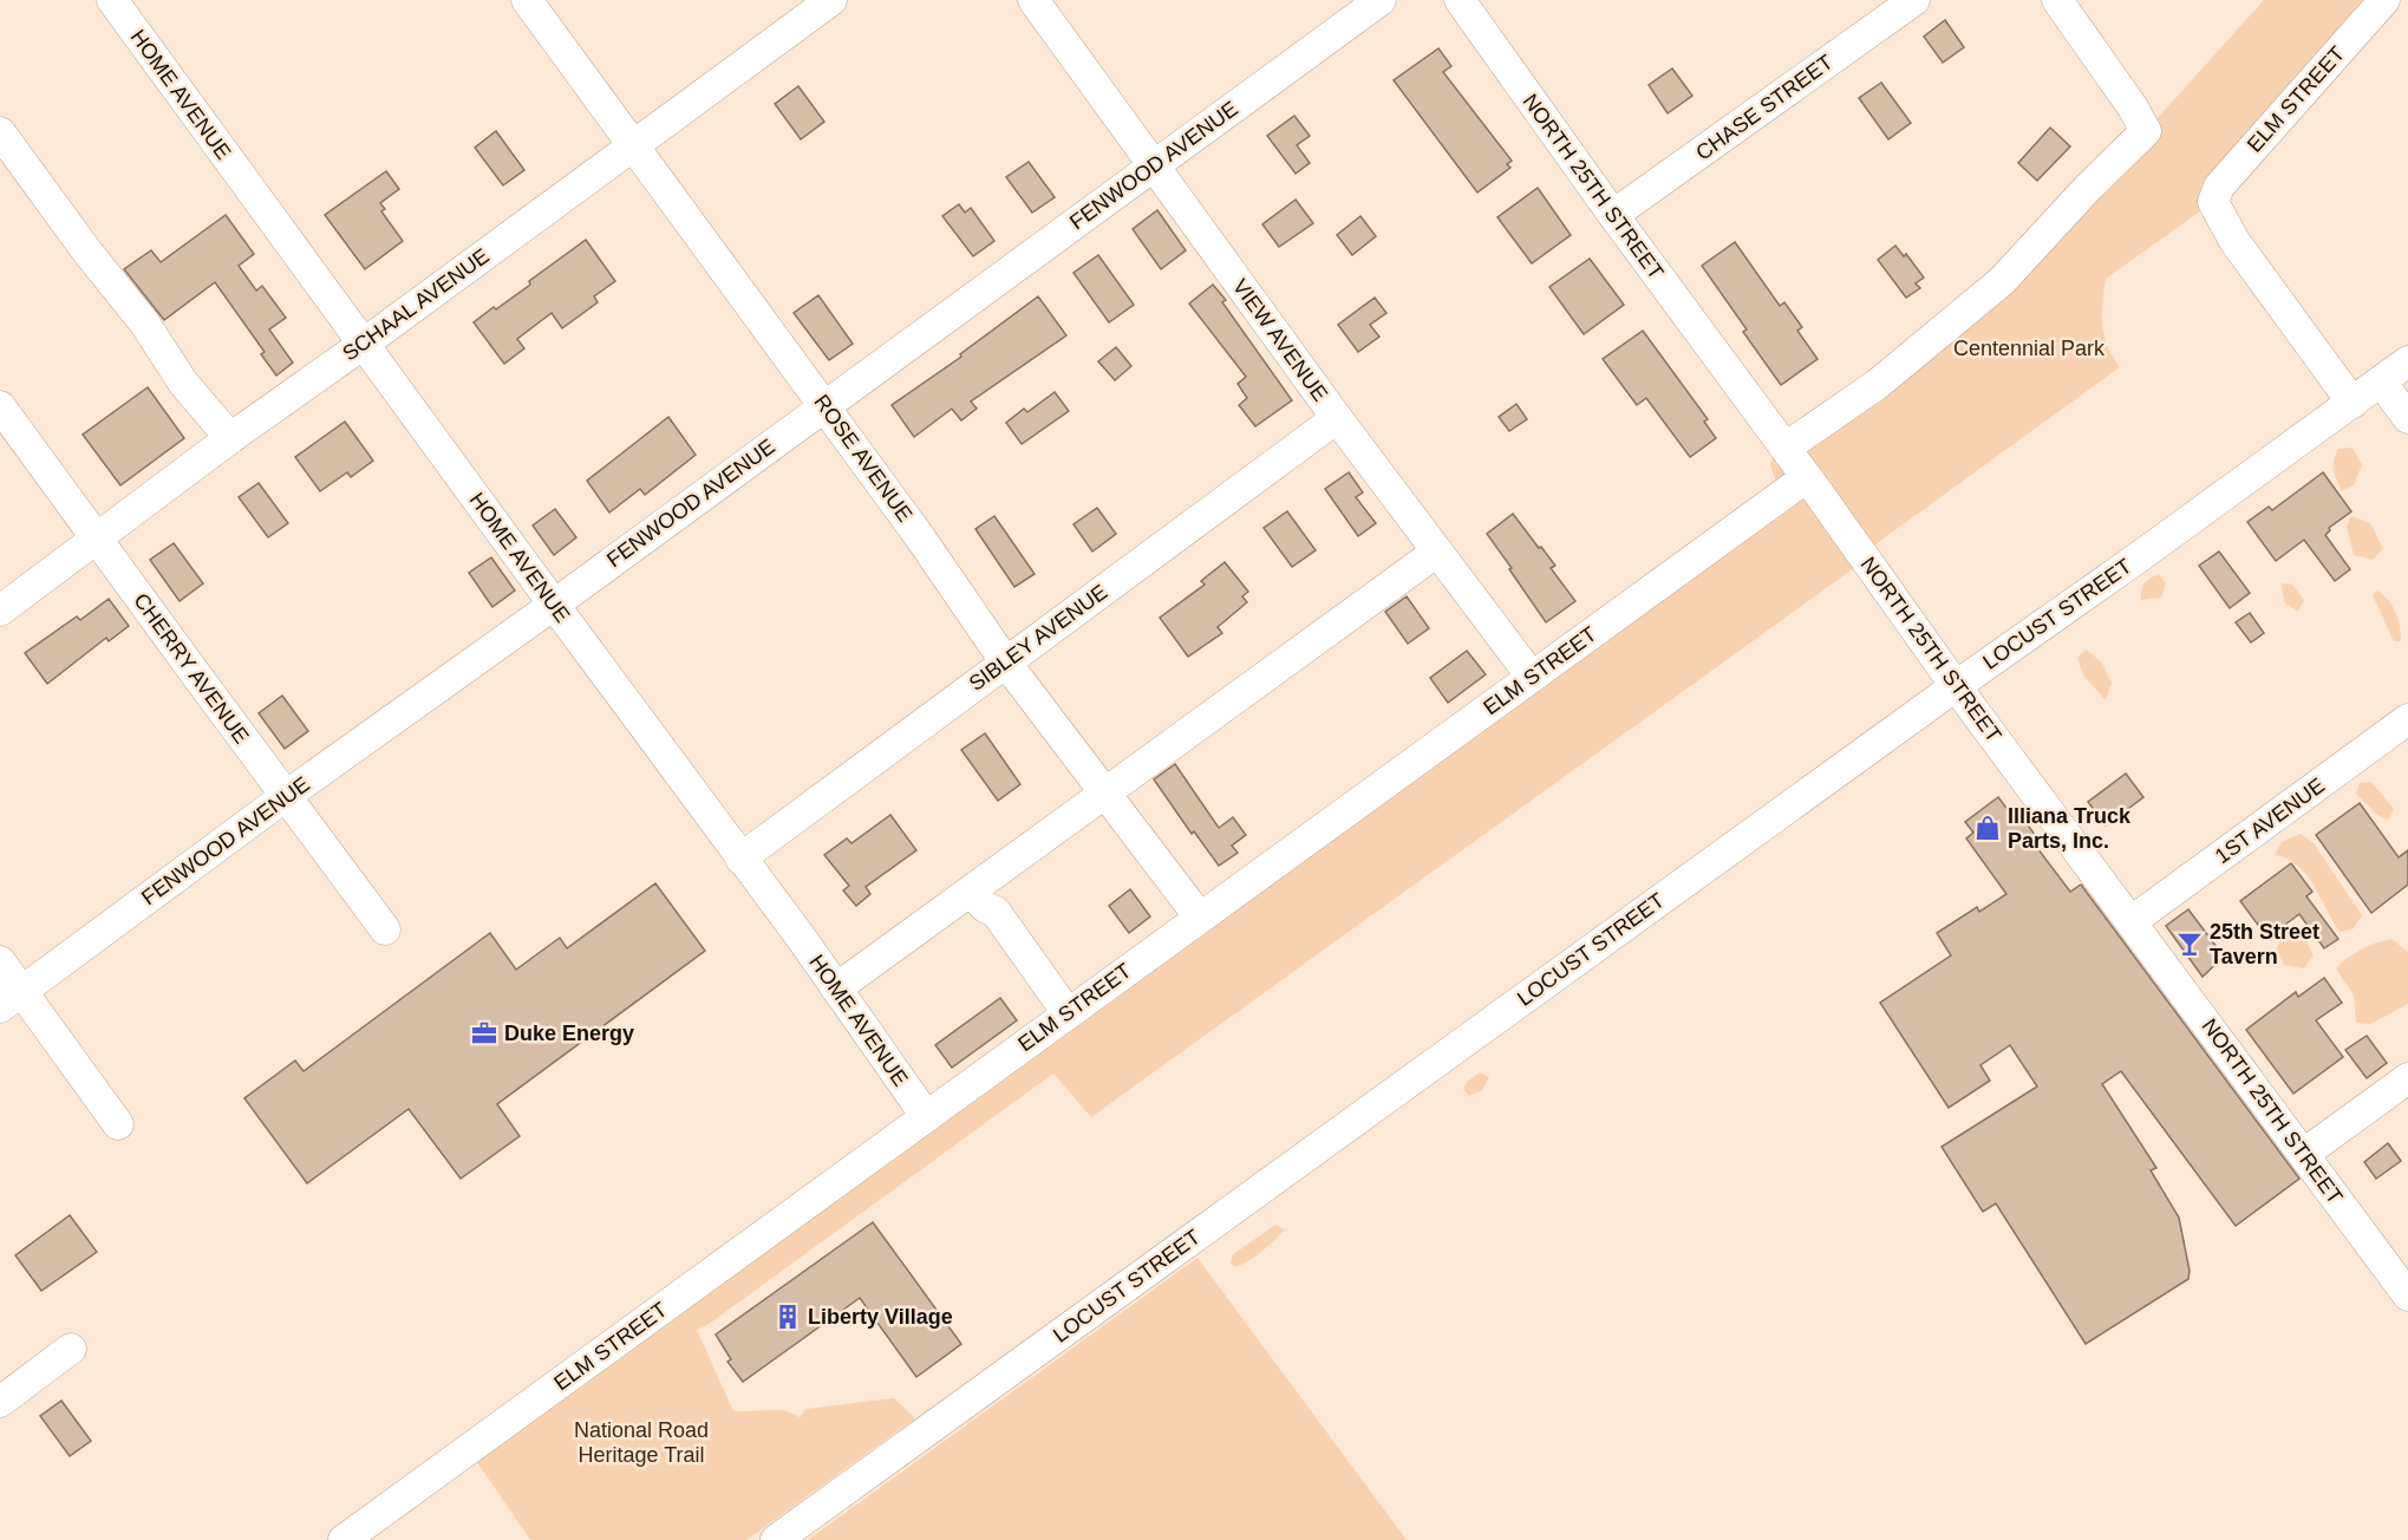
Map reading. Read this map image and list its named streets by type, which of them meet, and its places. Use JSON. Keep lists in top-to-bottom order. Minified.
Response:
{"streets":{"street":["HOME AVENUE","ELM STREET","CHASE STREET","FENWOOD AVENUE","NORTH 25TH STREET","SCHAAL AVENUE","VIEW AVENUE","ROSE AVENUE","LOCUST STREET","SIBLEY AVENUE","CHERRY AVENUE","1ST AVENUE"]},"crossings":[["HOME AVENUE","ELM STREET"],["HOME AVENUE","FENWOOD AVENUE"],["HOME AVENUE","SCHAAL AVENUE"],["HOME AVENUE","SIBLEY AVENUE"],["ELM STREET","NORTH 25TH STREET"],["ELM STREET","VIEW AVENUE"],["ELM STREET","ROSE AVENUE"],["ELM STREET","LOCUST STREET"],["CHASE STREET","NORTH 25TH STREET"],["FENWOOD AVENUE","VIEW AVENUE"],["FENWOOD AVENUE","ROSE AVENUE"],["FENWOOD AVENUE","CHERRY AVENUE"],["NORTH 25TH STREET","LOCUST STREET"],["NORTH 25TH STREET","1ST AVENUE"],["SCHAAL AVENUE","ROSE AVENUE"],["SCHAAL AVENUE","CHERRY AVENUE"],["VIEW AVENUE","SIBLEY AVENUE"],["ROSE AVENUE","SIBLEY AVENUE"]],"parks":["Centennial Park","National Road Heritage Trail"],"places":{"shop":["Illiana Truck Parts, Inc."],"bar":["25th Street Tavern"],"office":["Duke Energy"],"building":["Liberty Village"]}}
